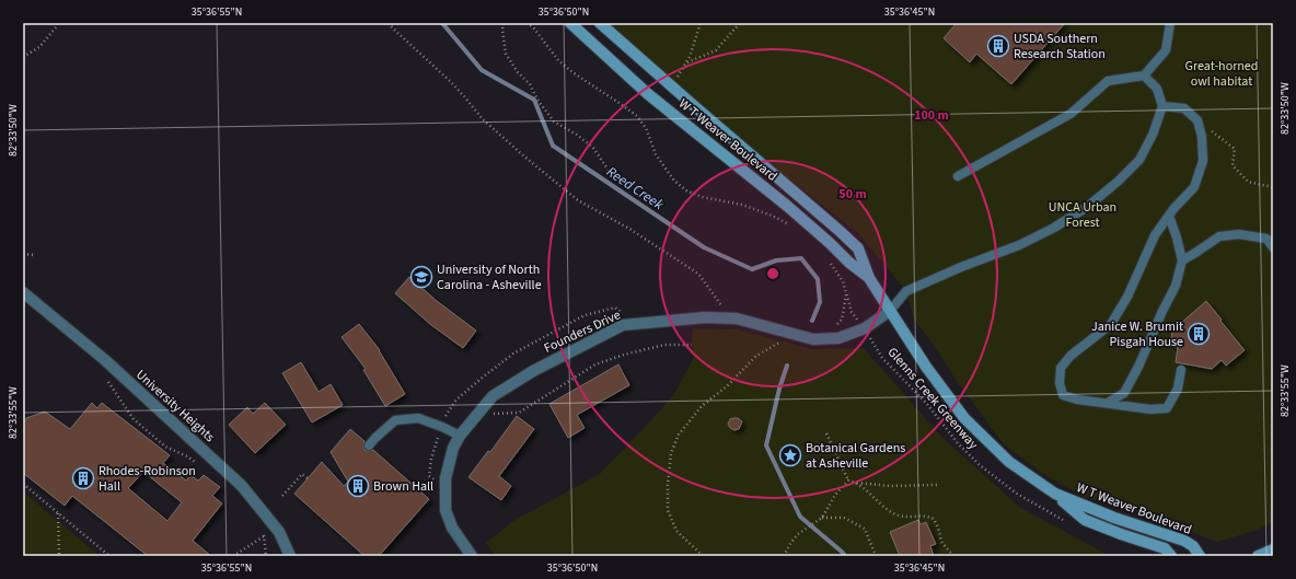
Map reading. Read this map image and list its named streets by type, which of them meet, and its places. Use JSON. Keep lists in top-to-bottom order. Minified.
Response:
{"streets":{"main road":["W T Weaver Boulevard"],"street":["Founders Drive","University Heights"],"path":["Glenns Creek Greenway"]},"crossings":[["W T Weaver Boulevard","Founders Drive"],["Founders Drive","Glenns Creek Greenway"]],"water":["Reed Creek"],"parks":["Great-horned owl habitat","UNCA Urban Forest"],"places":{"building":["USDA Southern Research Station","Janice W. Brumit Pisgah House","Rhodes-Robinson Hall","Brown Hall"],"school or university":["University of North Carolina - Asheville"],"place":["Botanical Gardens at Asheville"]},"coordinates":["35°36'55\"N","35°36'50\"N","35°36'45\"N","82°33'50\"W","82°33'55\"W"],"rings":["100 m","50 m"]}
